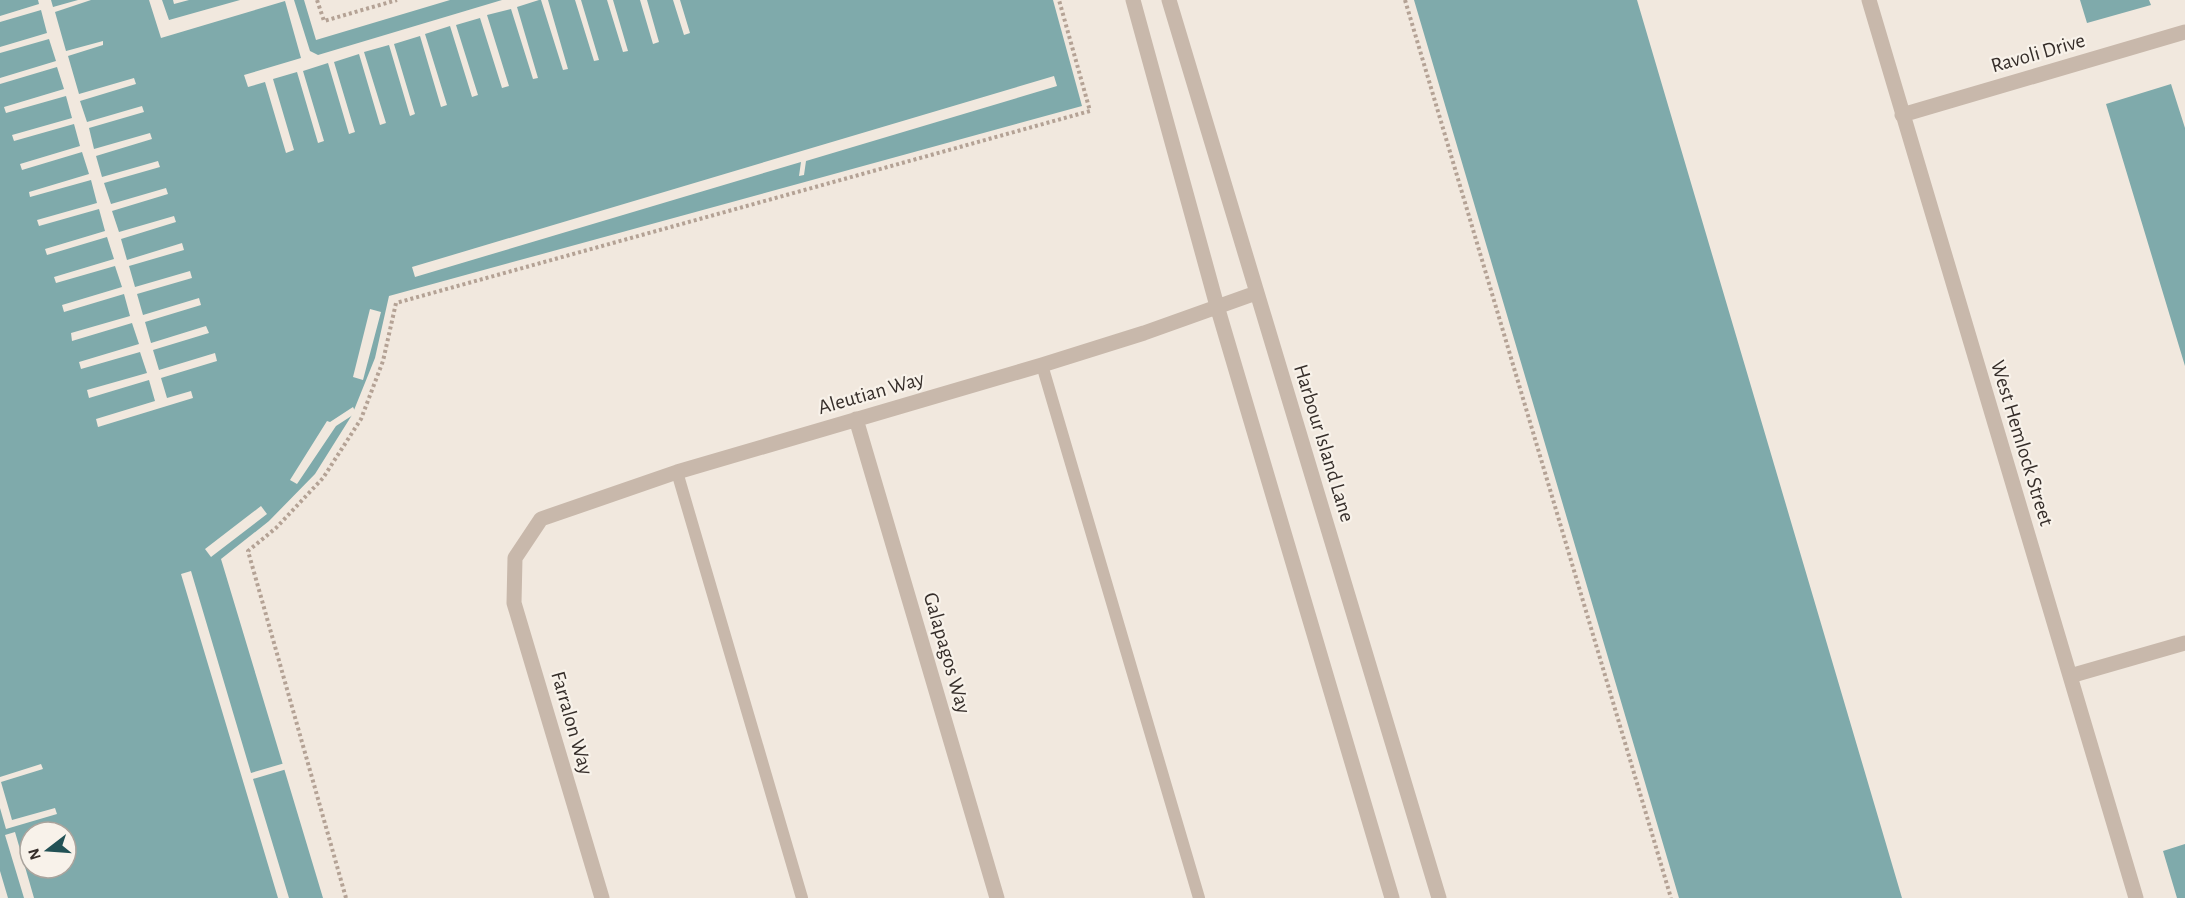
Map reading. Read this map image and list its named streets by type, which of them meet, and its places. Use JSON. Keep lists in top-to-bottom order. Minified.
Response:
{"streets":{"street":["Ravoli Drive","Aleutian Way","Harbour Island Lane","West Hemlock Street","Galapagos Way","Farralon Way"]},"crossings":[["Ravoli Drive","West Hemlock Street"],["Aleutian Way","Harbour Island Lane"],["Aleutian Way","Galapagos Way"],["Aleutian Way","Farralon Way"]],"north":"left"}
